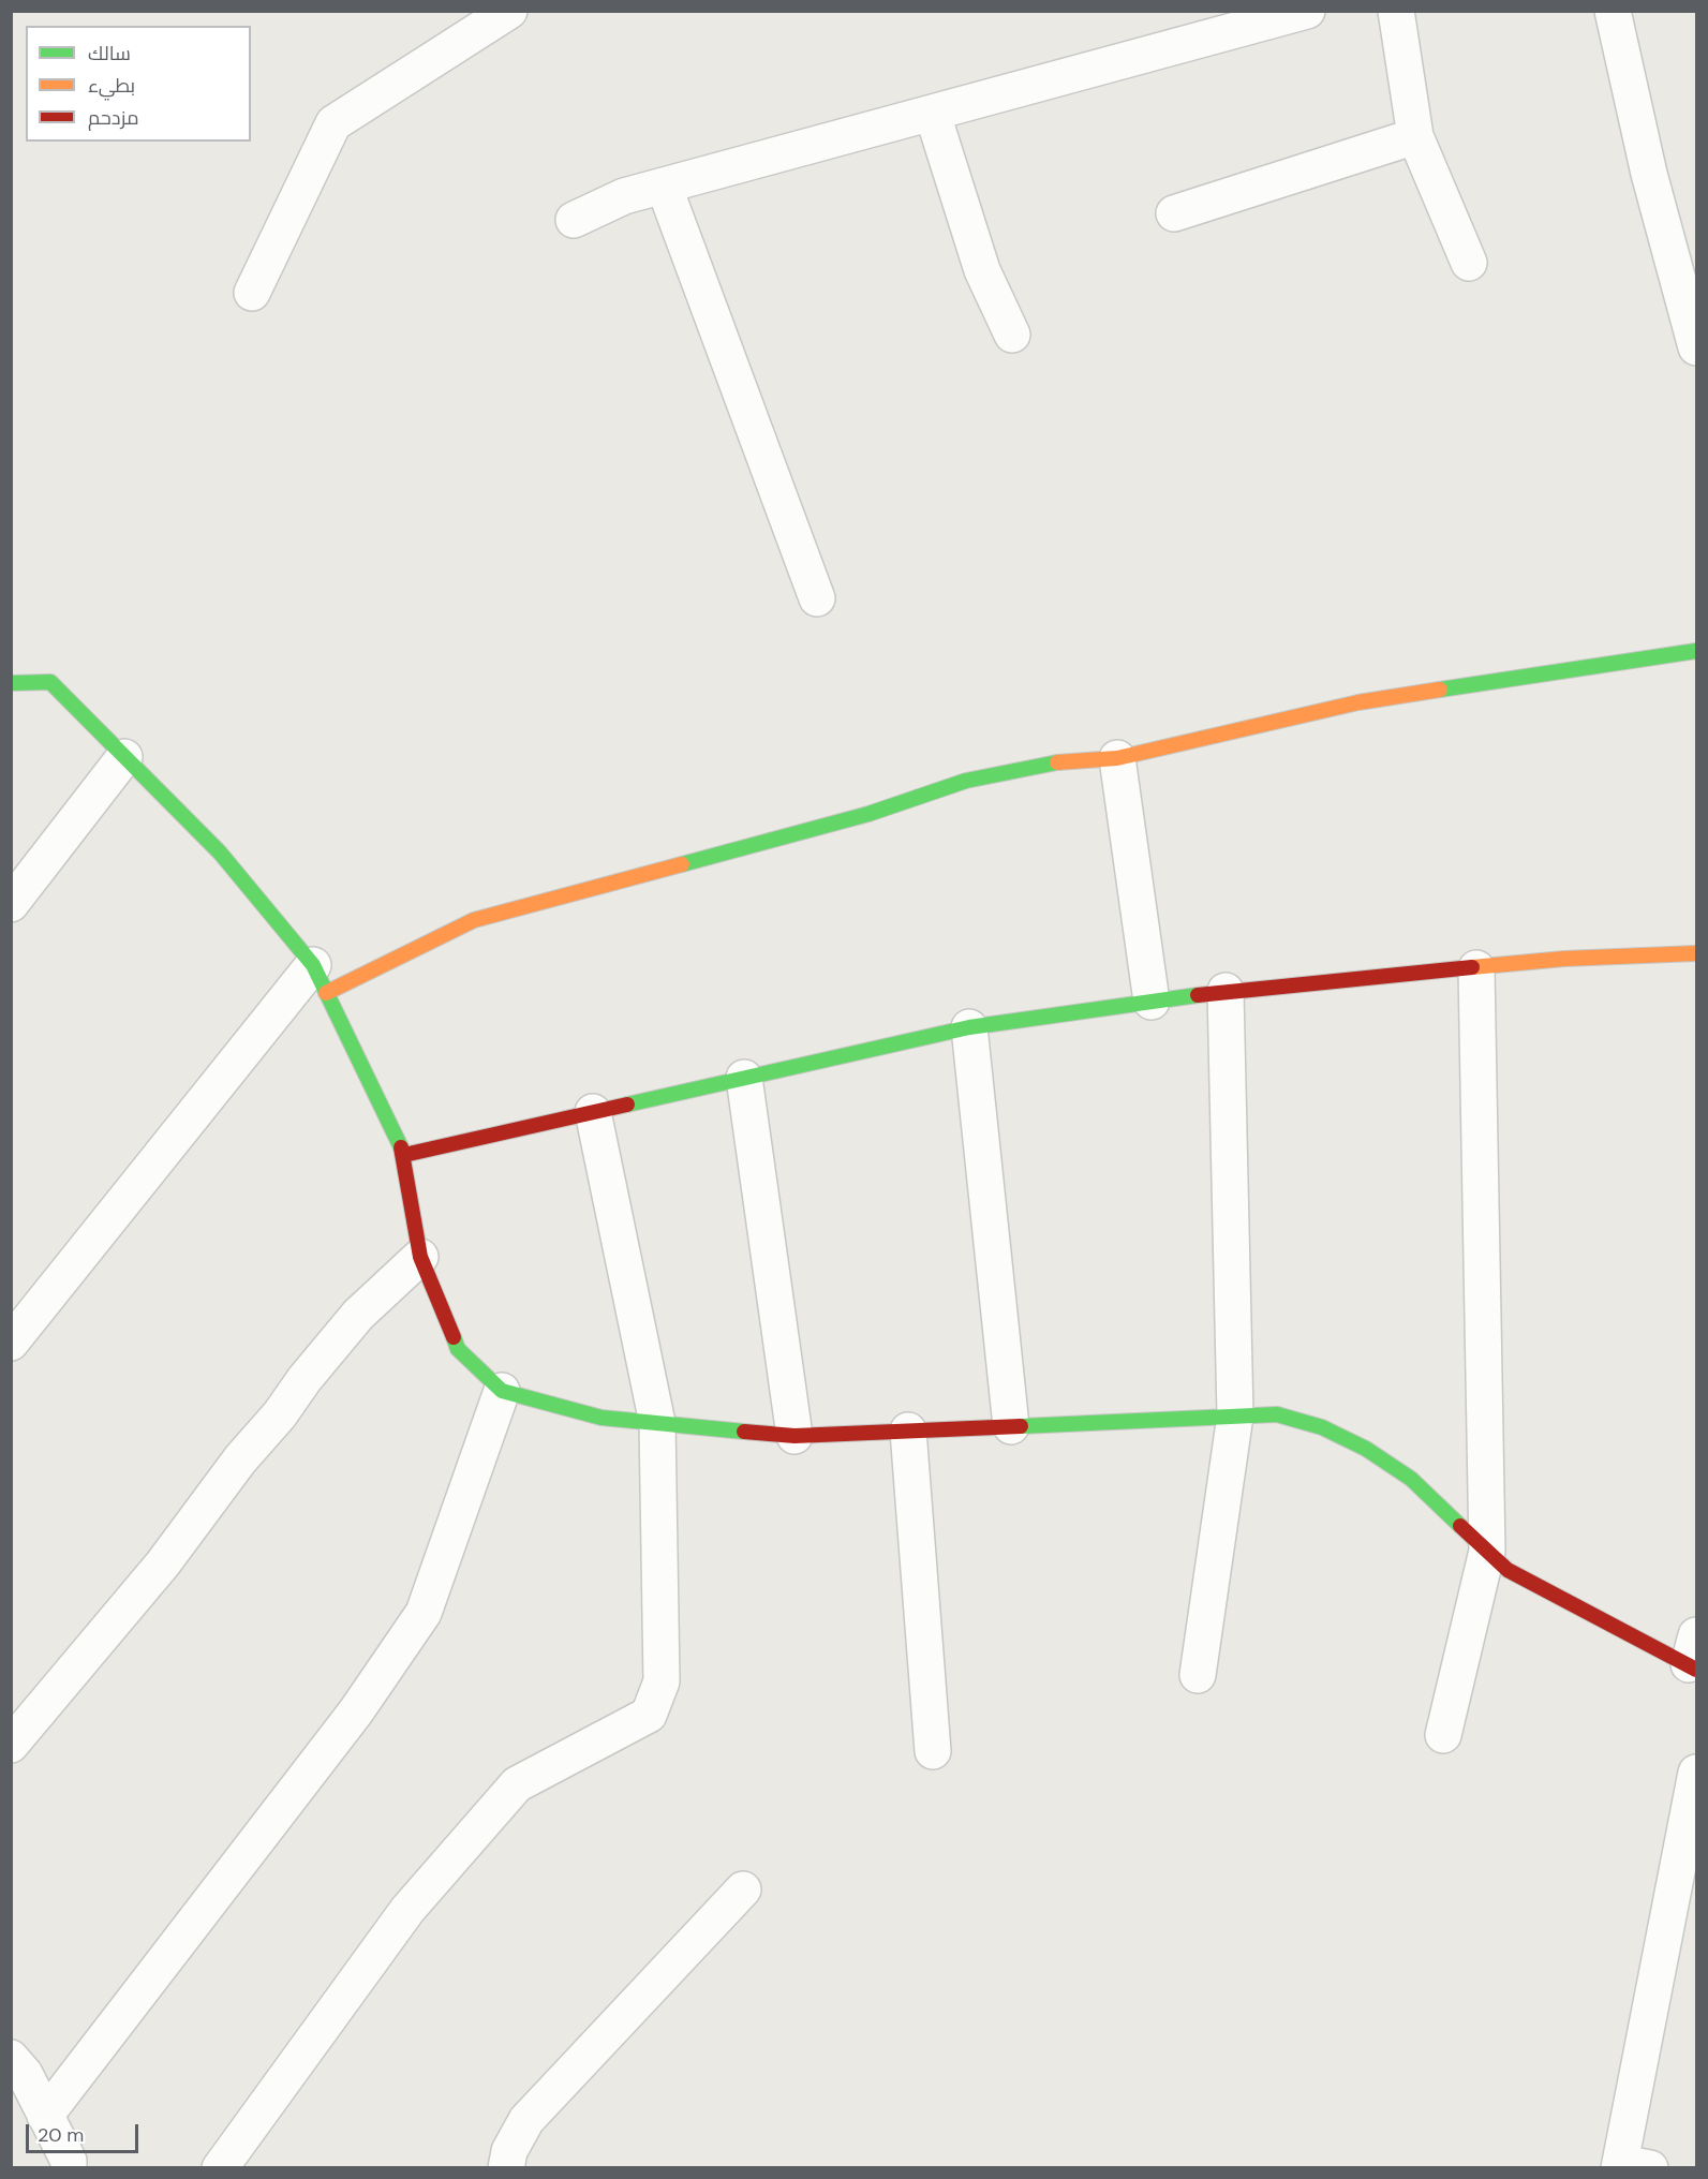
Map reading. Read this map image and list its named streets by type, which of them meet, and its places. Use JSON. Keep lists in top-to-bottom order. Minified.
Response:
{"legend":["سالك","بطيء","مزدحم"],"scale_bar":"20 m"}
